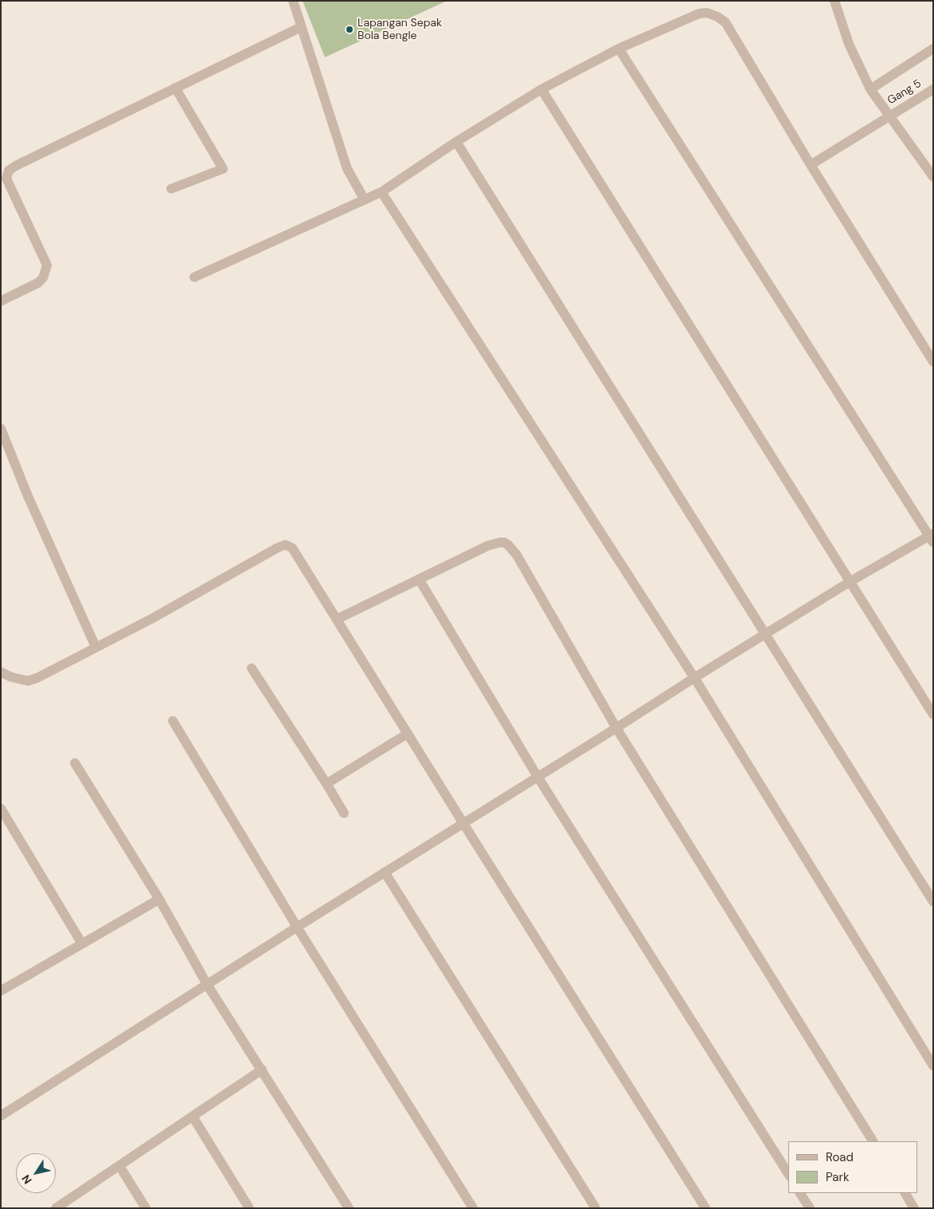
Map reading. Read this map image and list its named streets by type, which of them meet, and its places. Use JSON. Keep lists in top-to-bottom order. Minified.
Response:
{"streets":{"street":["Gang 5"]},"places":["Lapangan Sepak Bola Bengle"],"legend":["Road","Park"],"north":"bottom left"}
